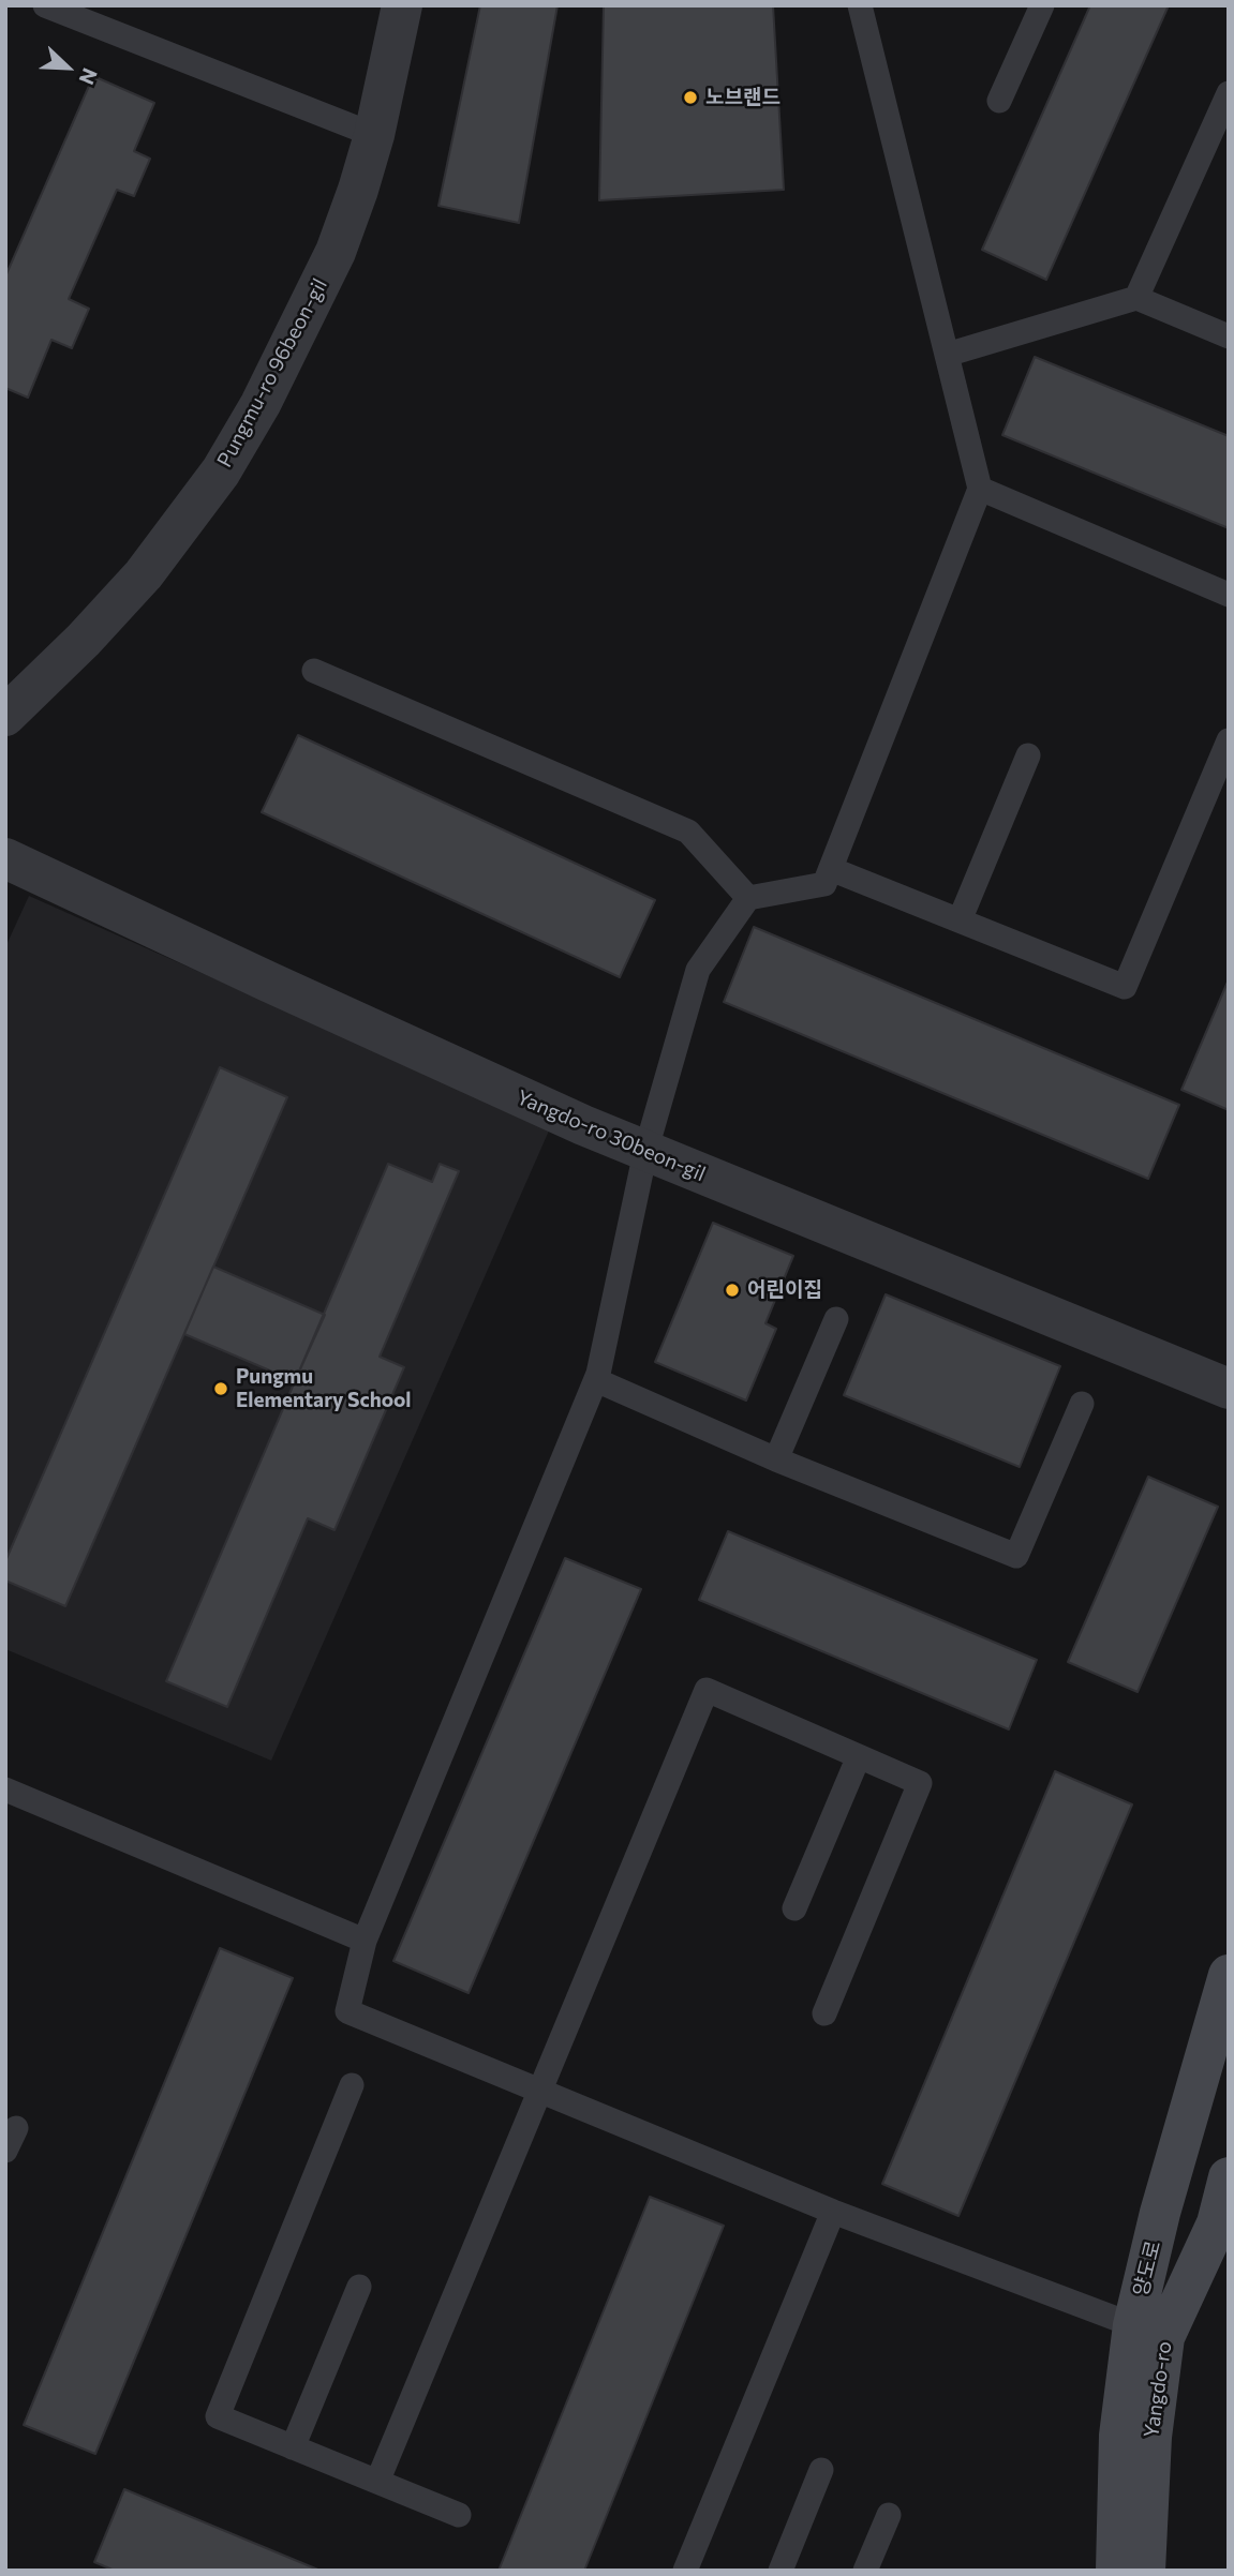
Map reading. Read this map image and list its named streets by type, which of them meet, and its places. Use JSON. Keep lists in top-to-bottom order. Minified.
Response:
{"streets":{"street":["Pungmu-ro 96beon-gil","Yangdo-ro 30beon-gil","양도로","Yangdo-ro"]},"crossings":[["양도로","Yangdo-ro"]],"places":["노브랜드","어린이집","Pungmu Elementary School"],"north":"bottom right"}
